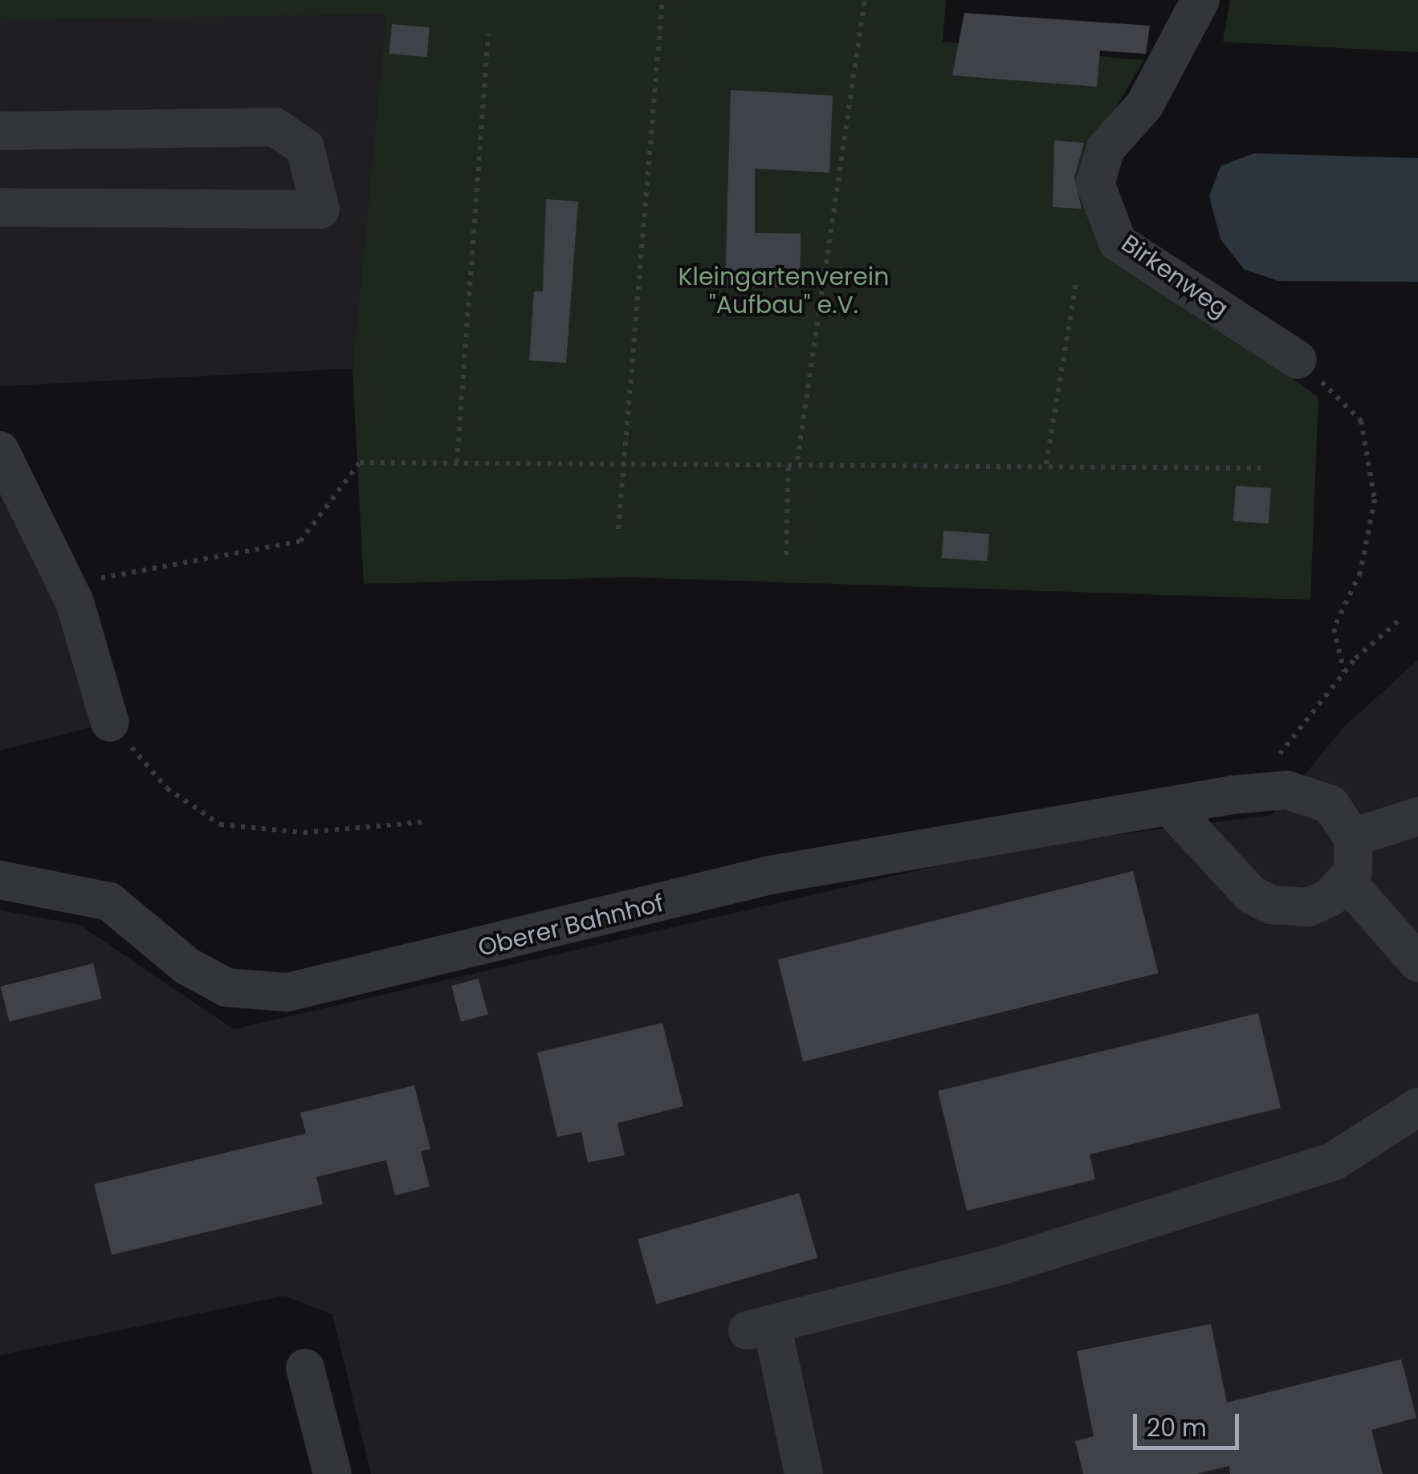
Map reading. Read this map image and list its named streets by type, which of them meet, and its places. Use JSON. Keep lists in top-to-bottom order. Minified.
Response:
{"streets":{"street":["Birkenweg","Oberer Bahnhof"]},"parks":["Kleingartenverein \"Aufbau\" e.V."],"scale_bar":"20 m"}
